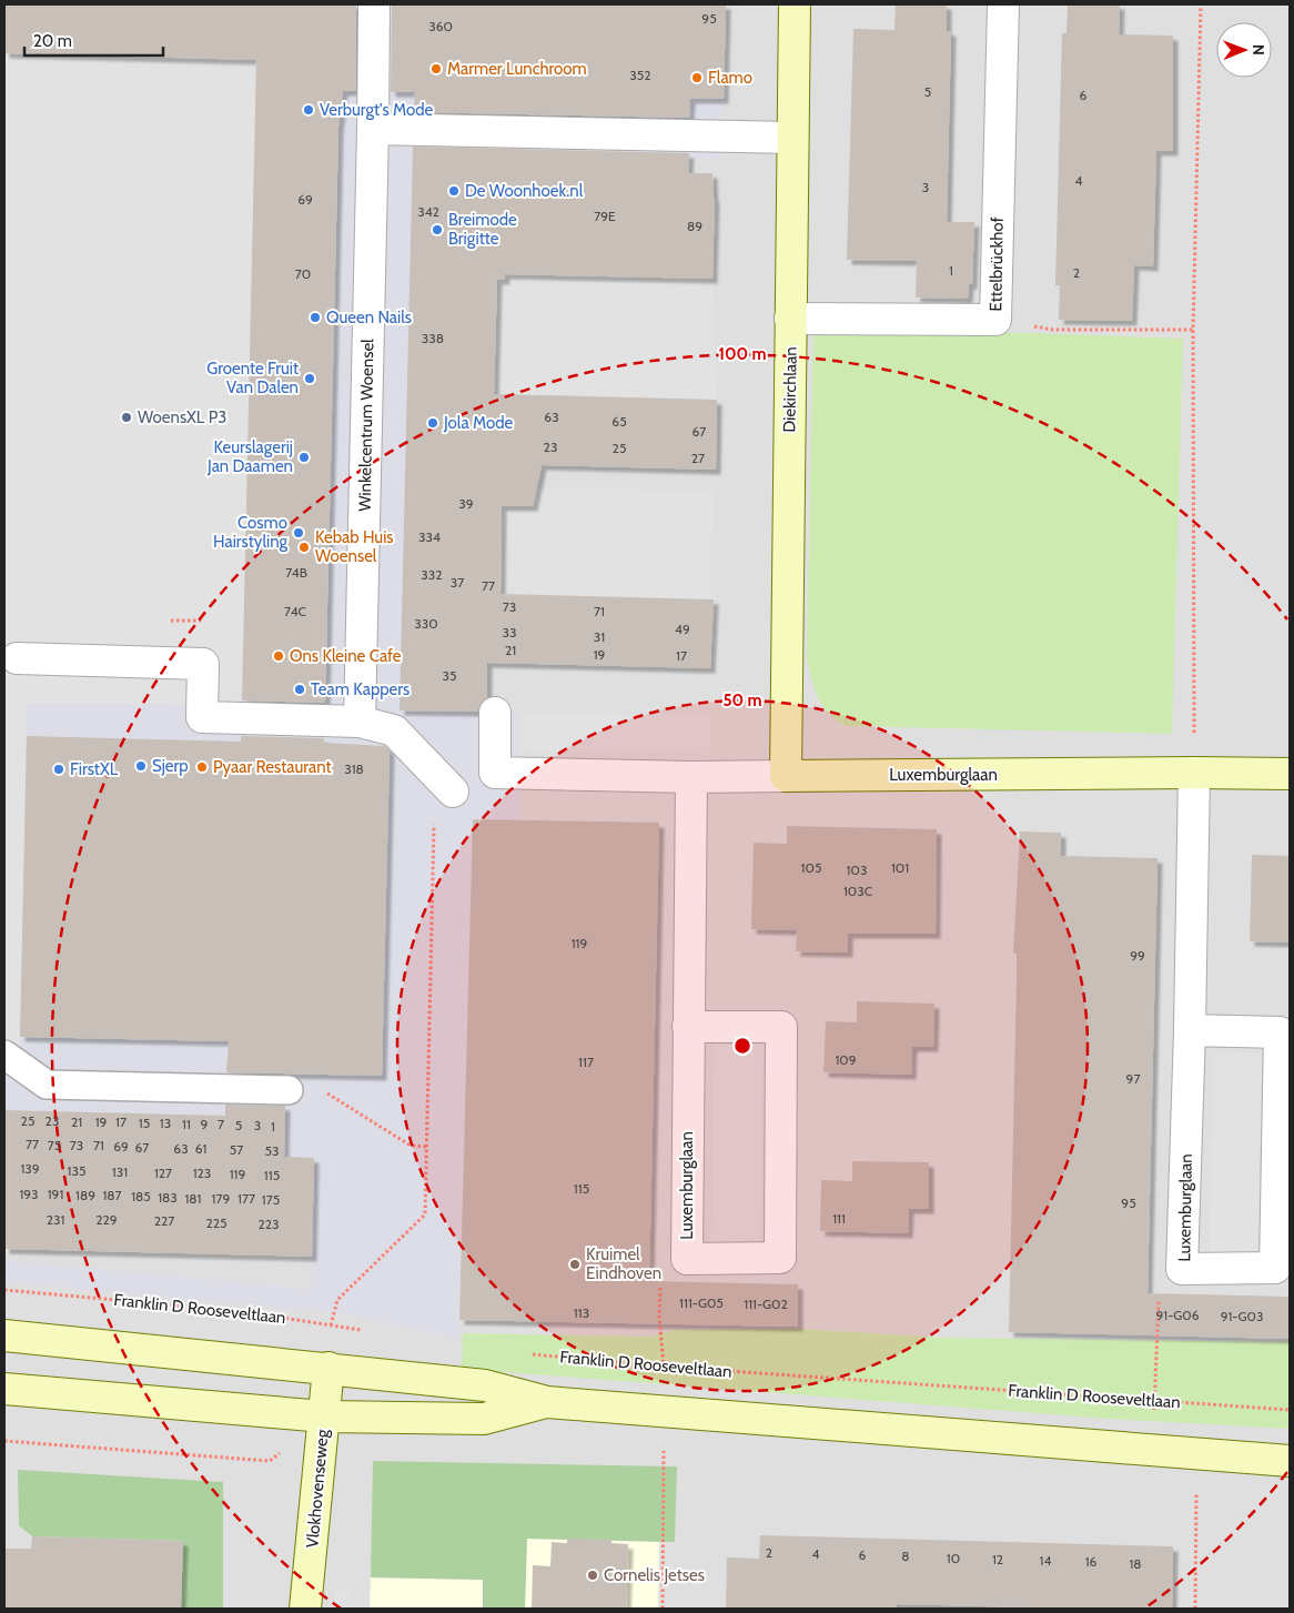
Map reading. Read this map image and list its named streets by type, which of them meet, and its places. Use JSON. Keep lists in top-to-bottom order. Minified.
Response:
{"streets":{"main road":["Diekirchlaan","Luxemburglaan","Vlokhovenseweg"],"street":["Ettelbrückhof","Winkelcentrum Woensel"],"path":["Franklin D Rooseveltlaan"]},"crossings":[["Ettelbrückhof","Diekirchlaan"],["Diekirchlaan","Luxemburglaan"]],"places":["Marmer Lunchroom","Flamo","Verburgt's Mode","De Woonhoek.nl","Breimode Brigitte","Queen Nails","Groente Fruit Van Dalen","WoensXL P3","Jola Mode","Keurslagerij Jan Daamen","Cosmo Hairstyling","Kebab Huis Woensel","Ons Kleine Cafe","Team Kappers","Sjerp","Pyaar Restaurant","FirstXL","Kruimel Eindhoven","Cornelis Jetses"],"house_numbers":["95","360","352","5","6","4","3","69","342","79E","89","1","2","70","338","63","65","67","23","25","27","39","334","74B","332","37","77","73","74C","71","330","49","33","31","21","19","17","35","318","105","101","103","103C","119","99","109","117","97","25","23","21","19","17","15","13","11","9","7","5","3","1","77","75","73","71","69","67","63","61","57","53","139","135","131","127","123","119","115","115","193","191","189","187","185","183","181","179","177","175","95","111","231","229","227","225","223","111-G05","111-G02","113","91-G06","91-G03","2","4","6","8","10","12","14","16","18"],"scale_bar":"20 m","north":"right","rings":["100 m","50 m"]}
